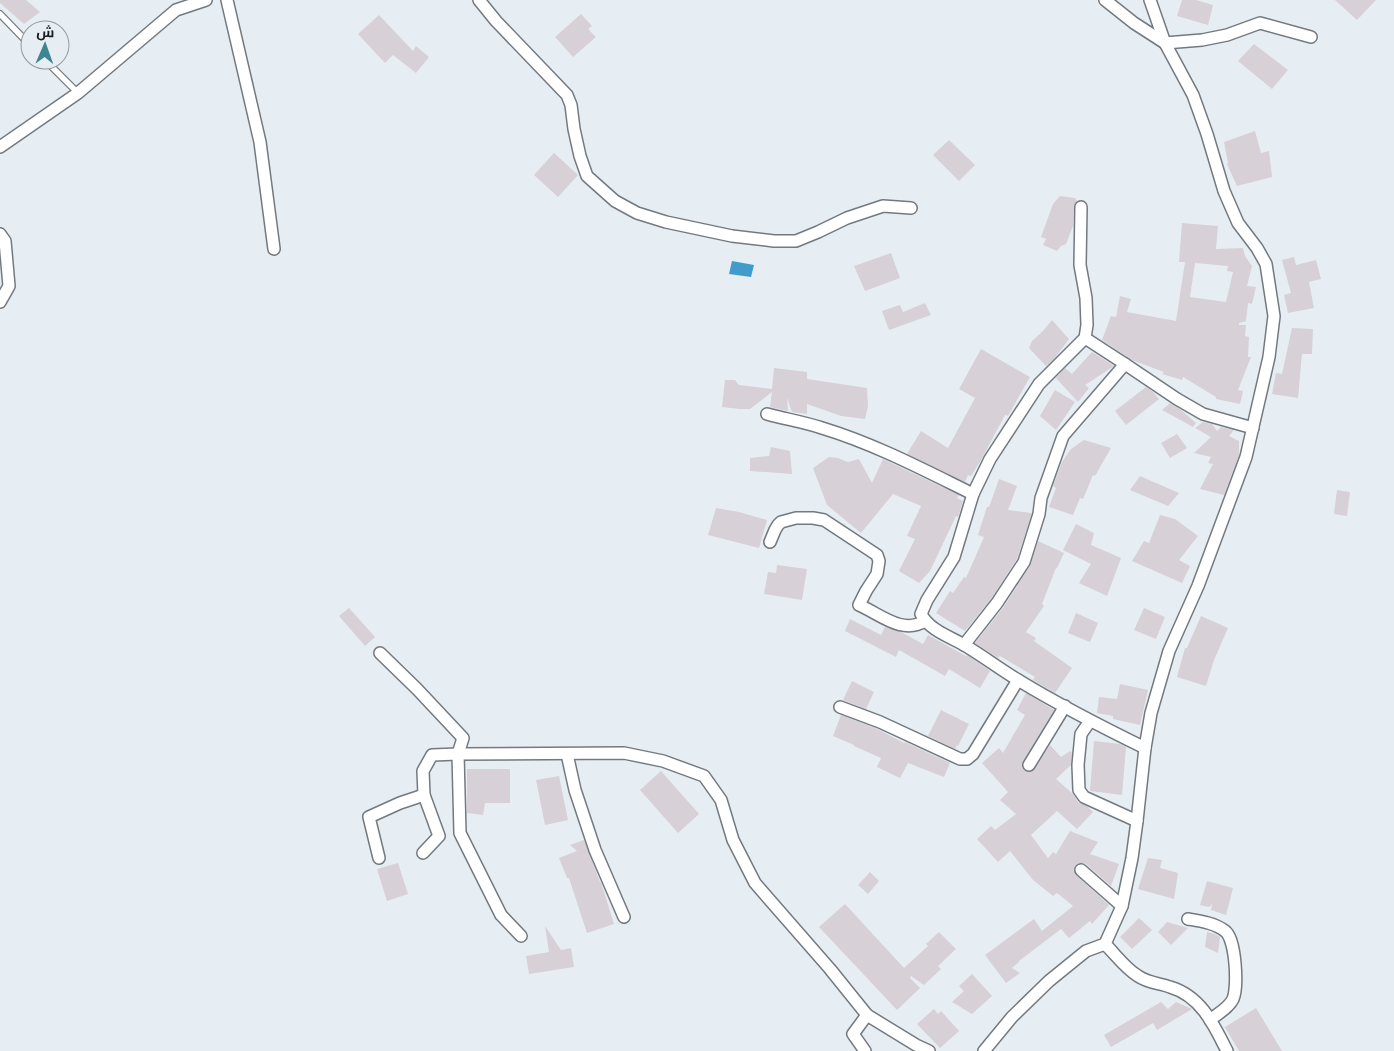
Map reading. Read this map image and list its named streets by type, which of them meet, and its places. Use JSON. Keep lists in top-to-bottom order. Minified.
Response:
{"north":"top"}
